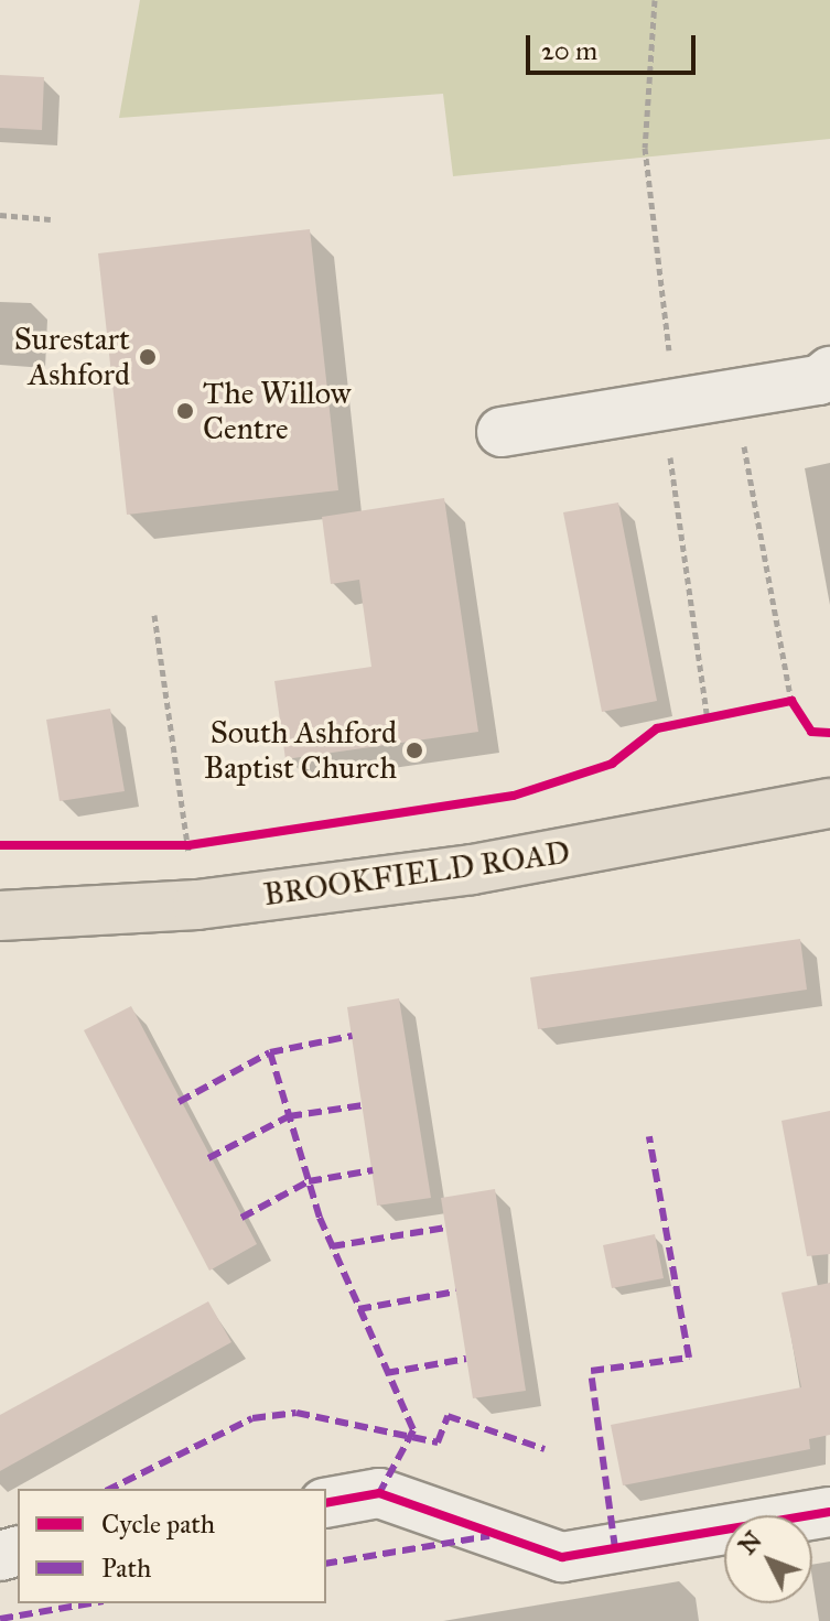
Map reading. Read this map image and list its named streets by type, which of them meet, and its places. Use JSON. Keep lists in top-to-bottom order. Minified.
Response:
{"streets":{"main road":["BROOKFIELD ROAD"]},"places":["Surestart Ashford","The Willow Centre","South Ashford Baptist Church"],"legend":["Cycle path","Path"],"scale_bar":"20 m","north":"top left"}
